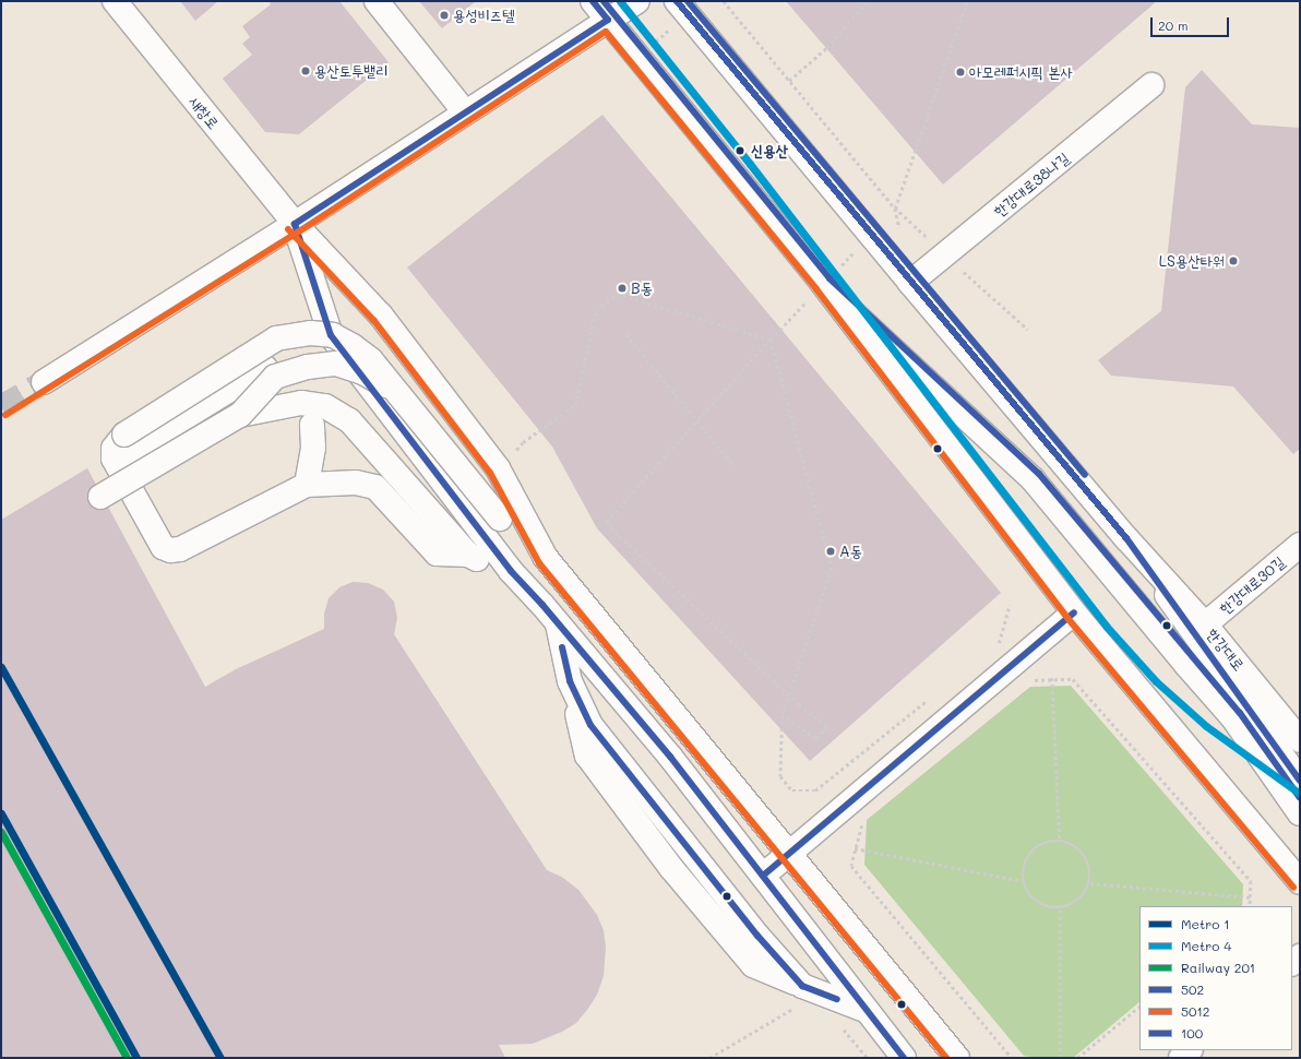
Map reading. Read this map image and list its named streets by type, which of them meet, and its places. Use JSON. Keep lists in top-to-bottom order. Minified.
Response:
{"streets":{"street":["새창로","한강대로38나길","한강대로30길","한강대로"]},"crossings":[["한강대로38나길","한강대로"],["한강대로30길","한강대로"]],"places":["용성비즈텔","용산토투밸리","아모레퍼시픽 본사","신용산","LS용산타워","B동","A동"],"lines":["metro line 4","transit line 502","transit line 100","transit line 5012","metro line 1","rail line 201"],"legend":["Metro 1","Metro 4","Railway 201","502","5012","100"],"scale_bar":"20 m"}
